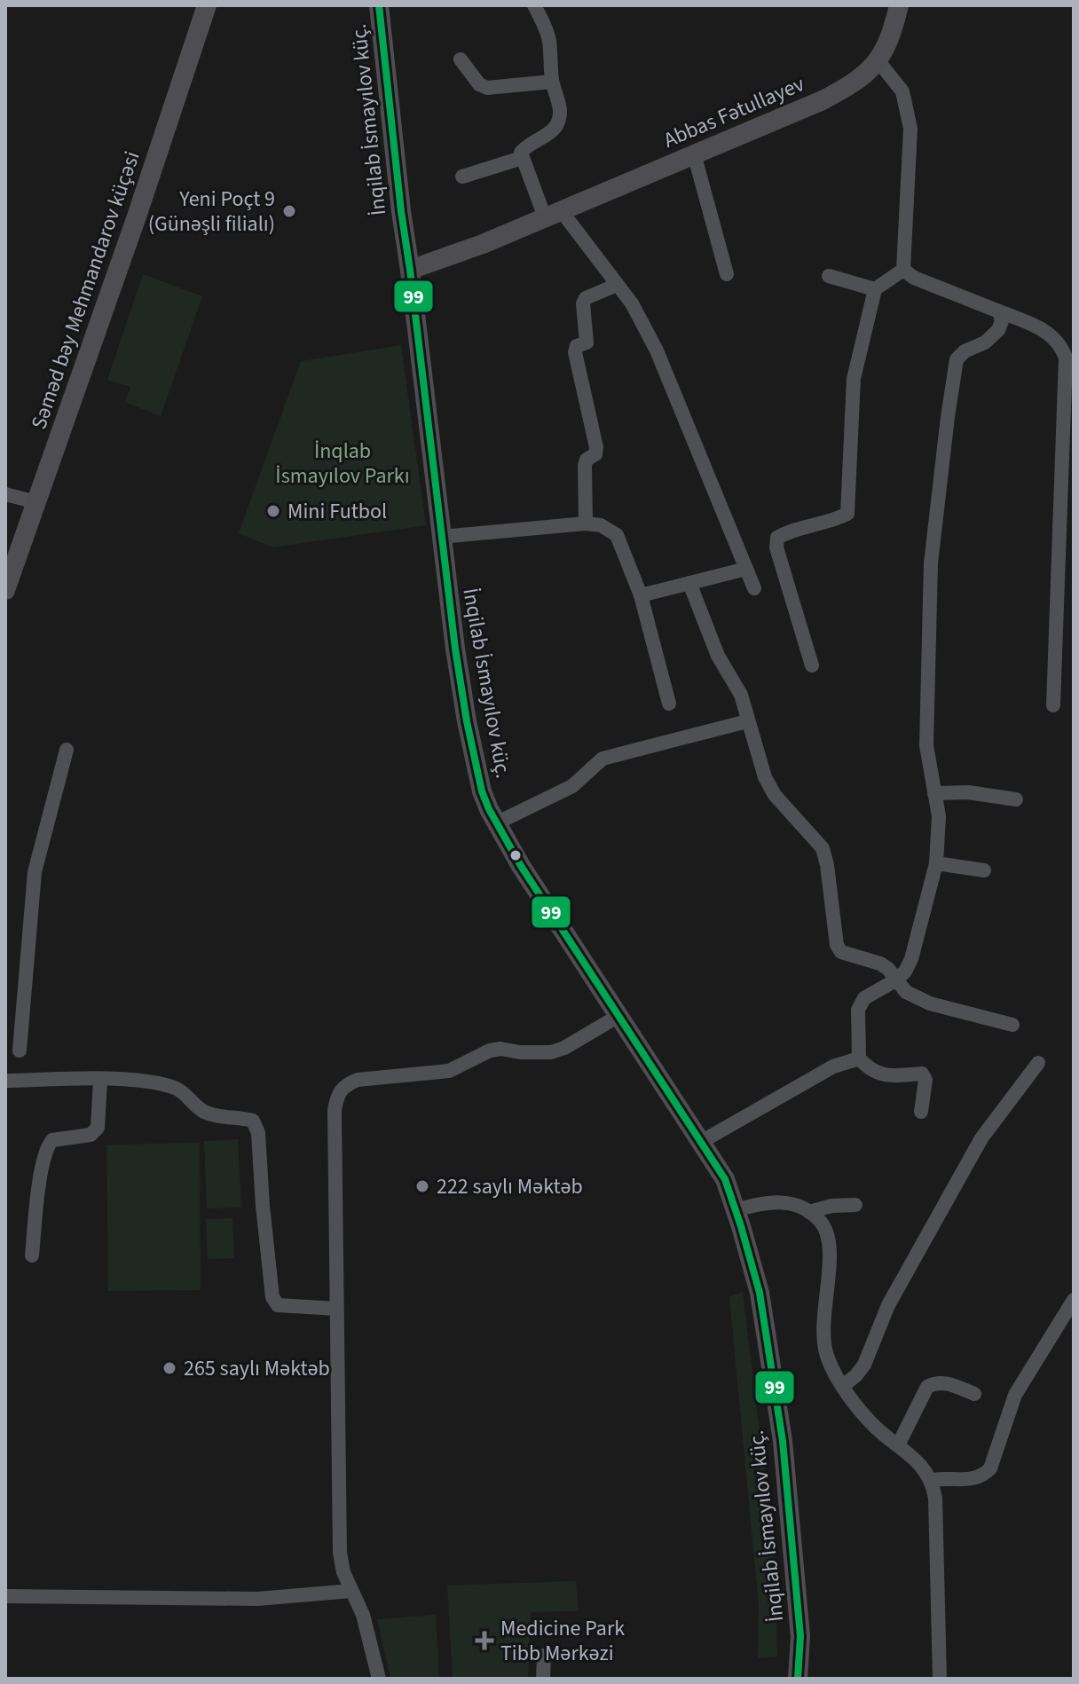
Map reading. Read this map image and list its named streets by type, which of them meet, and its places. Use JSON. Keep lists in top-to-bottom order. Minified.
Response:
{"streets":{"main road":["Abbas Fətullayev","İnqilab İsmayılov küç.","Səməd bəy Mehmandarov küçəsi"]},"crossings":[["Abbas Fətullayev","İnqilab İsmayılov küç."]],"parks":["İnqlab İsmayılov Parkı"],"places":{"other":["Yeni Poçt 9 (Günəşli filialı)","Mini Futbol","222 saylı Məktəb","265 saylı Məktəb"],"health":["Medicine Park Tibb Mərkəzi"]},"lines":["transit line 99"]}
